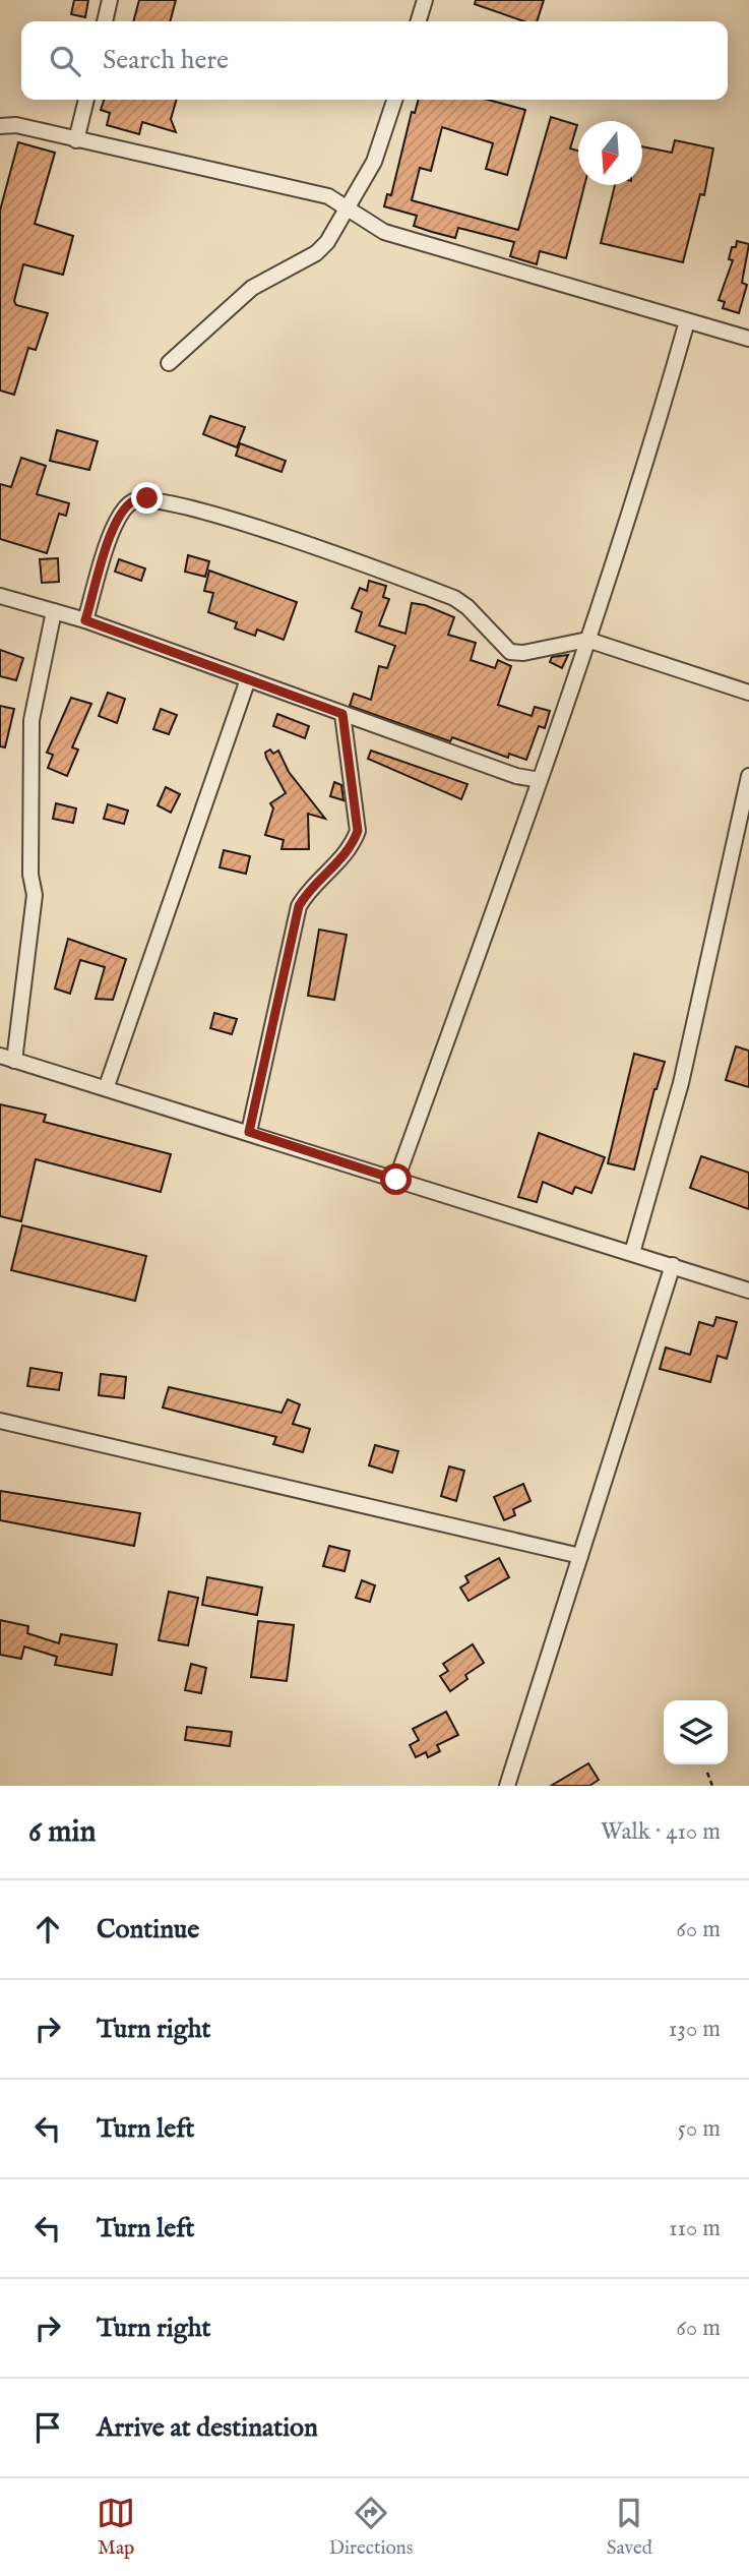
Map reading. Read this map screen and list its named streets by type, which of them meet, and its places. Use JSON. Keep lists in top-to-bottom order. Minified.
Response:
{"north":"bottom","page":{"search":"Search here","heading":["6 min","Walk · 410 m"],"list":[["Continue","60 m"],["Turn right","130 m"],["Turn left","50 m"],["Turn left","110 m"],["Turn right","60 m"],"Arrive at destination"],"nav":["Map","Directions","Saved"]}}
